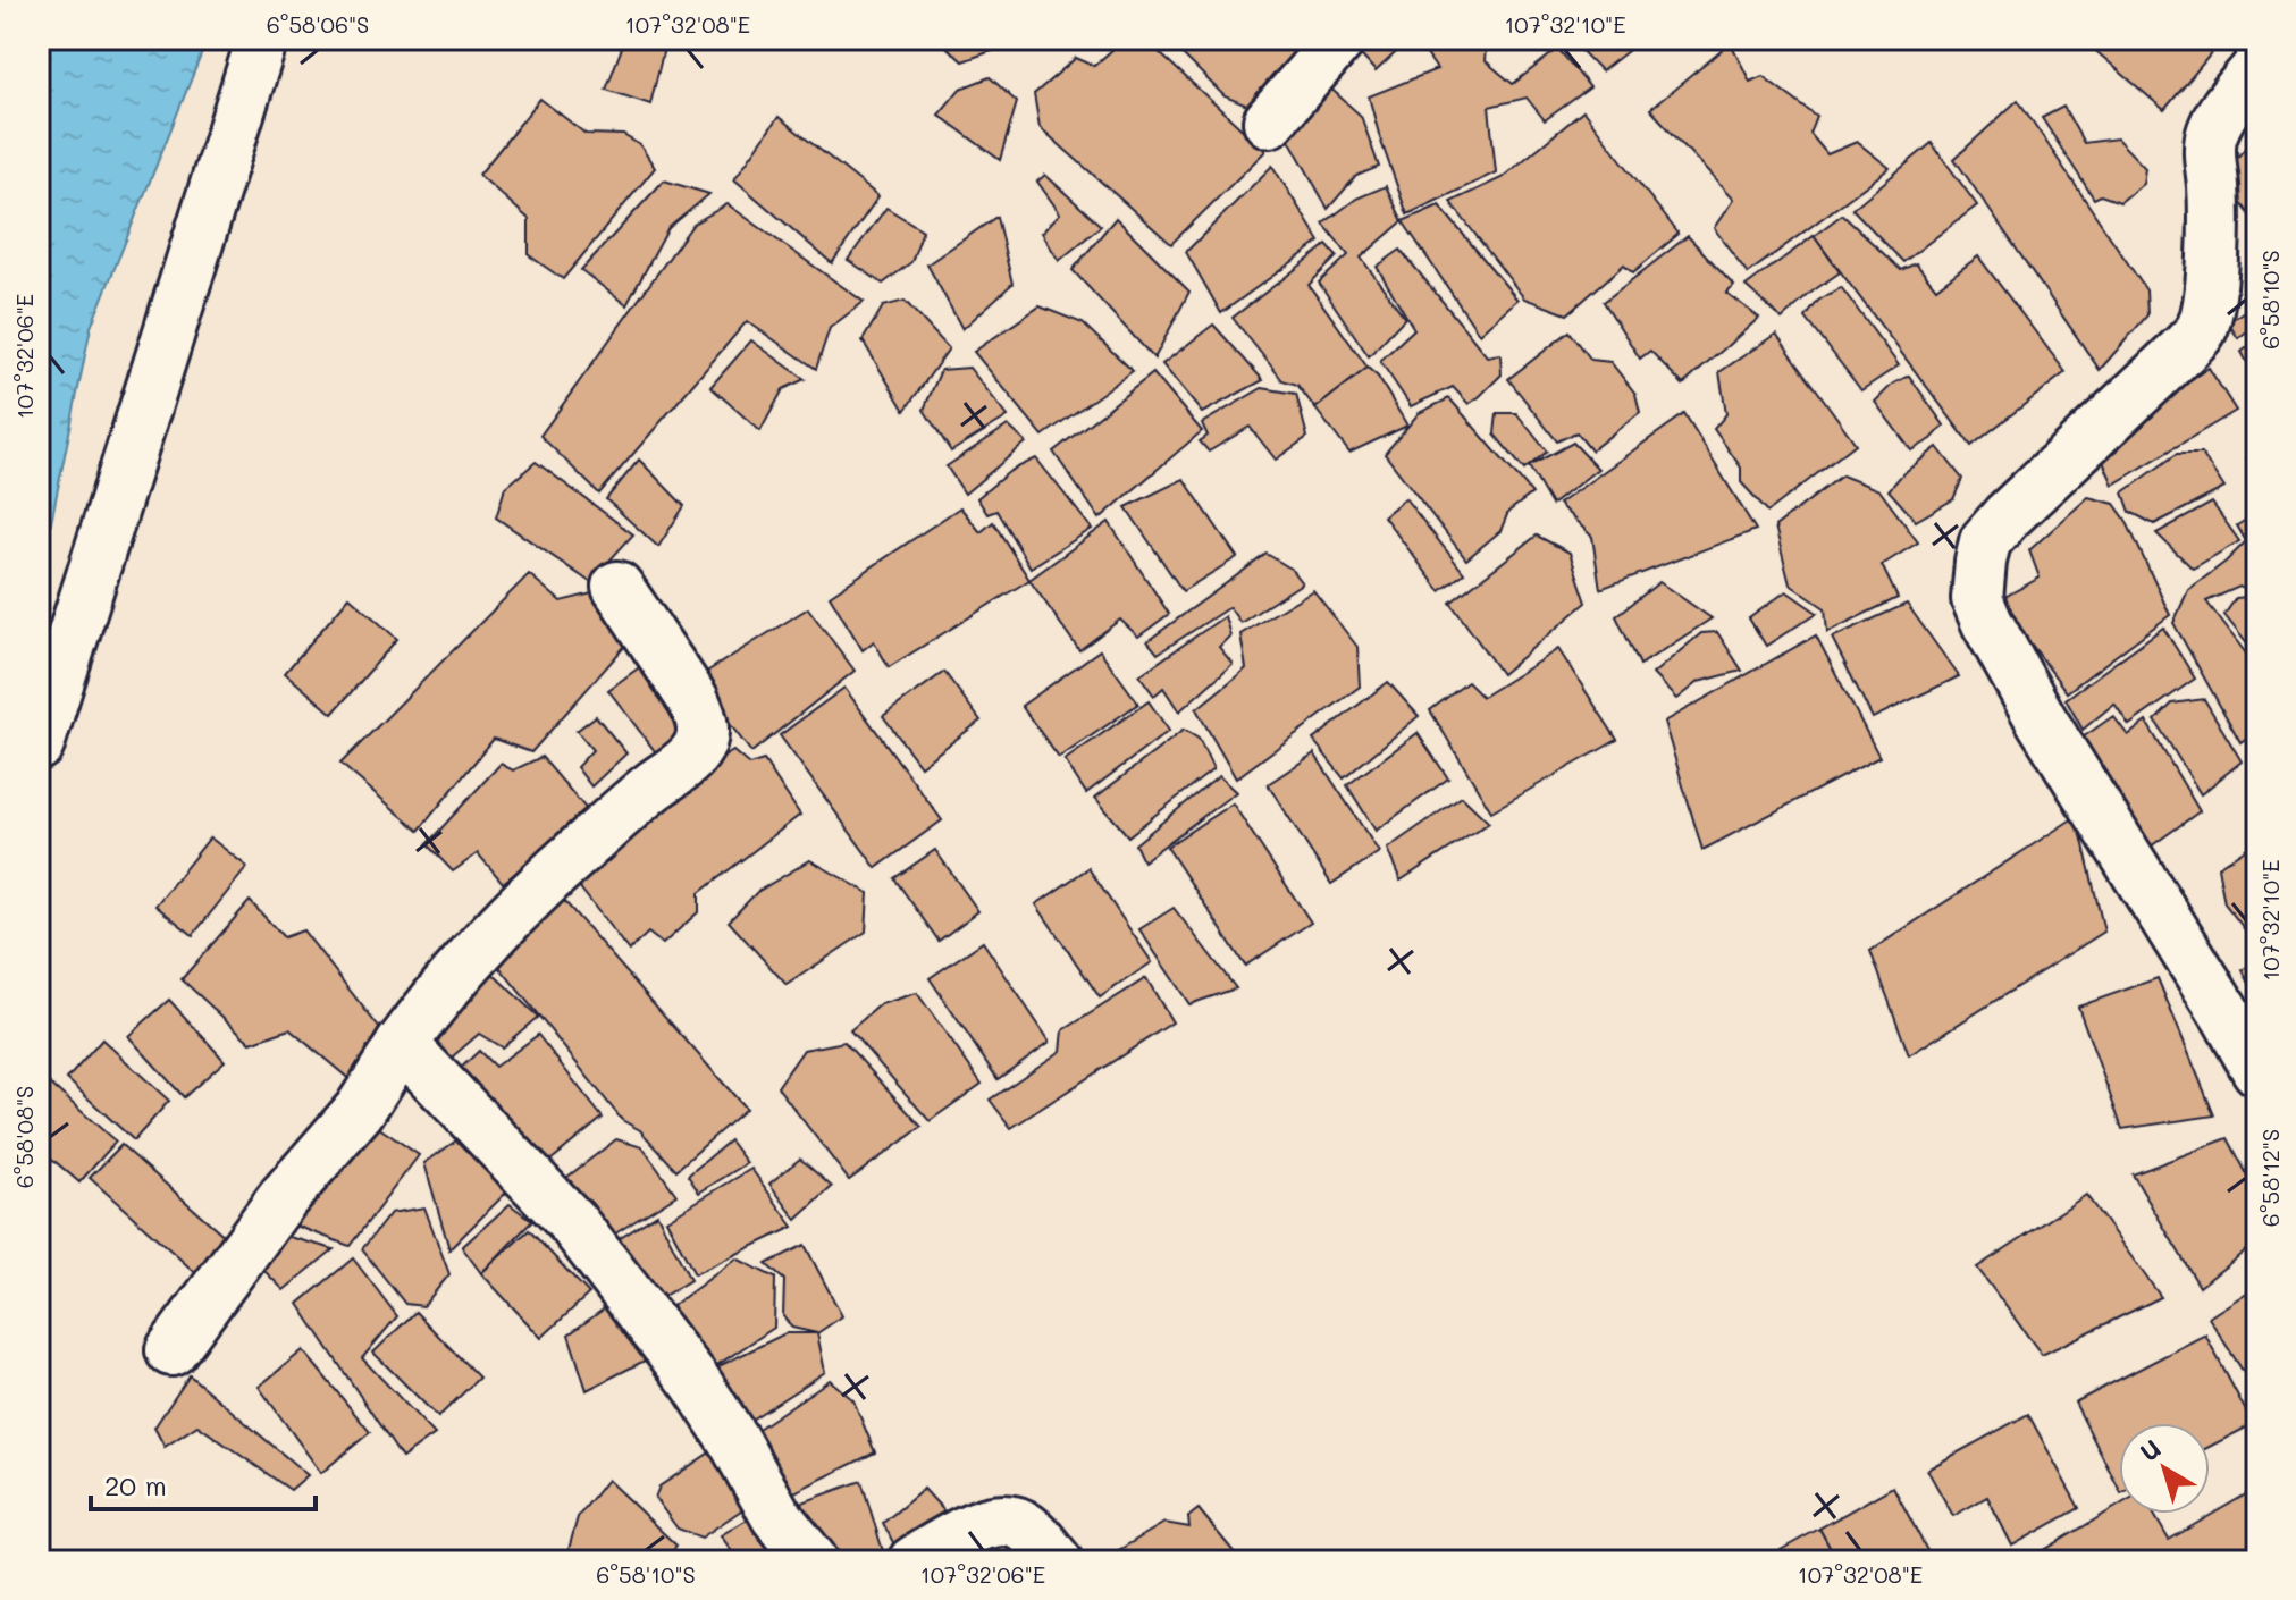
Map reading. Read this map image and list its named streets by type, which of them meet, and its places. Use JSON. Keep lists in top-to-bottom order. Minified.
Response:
{"scale_bar":"20 m","north":"top left","coordinates":["6°58'06\"S","107°32'08\"E","107°32'10\"E","6°58'10\"S","107°32'06\"E","6°58'08\"S","6°58'12\"S"]}
